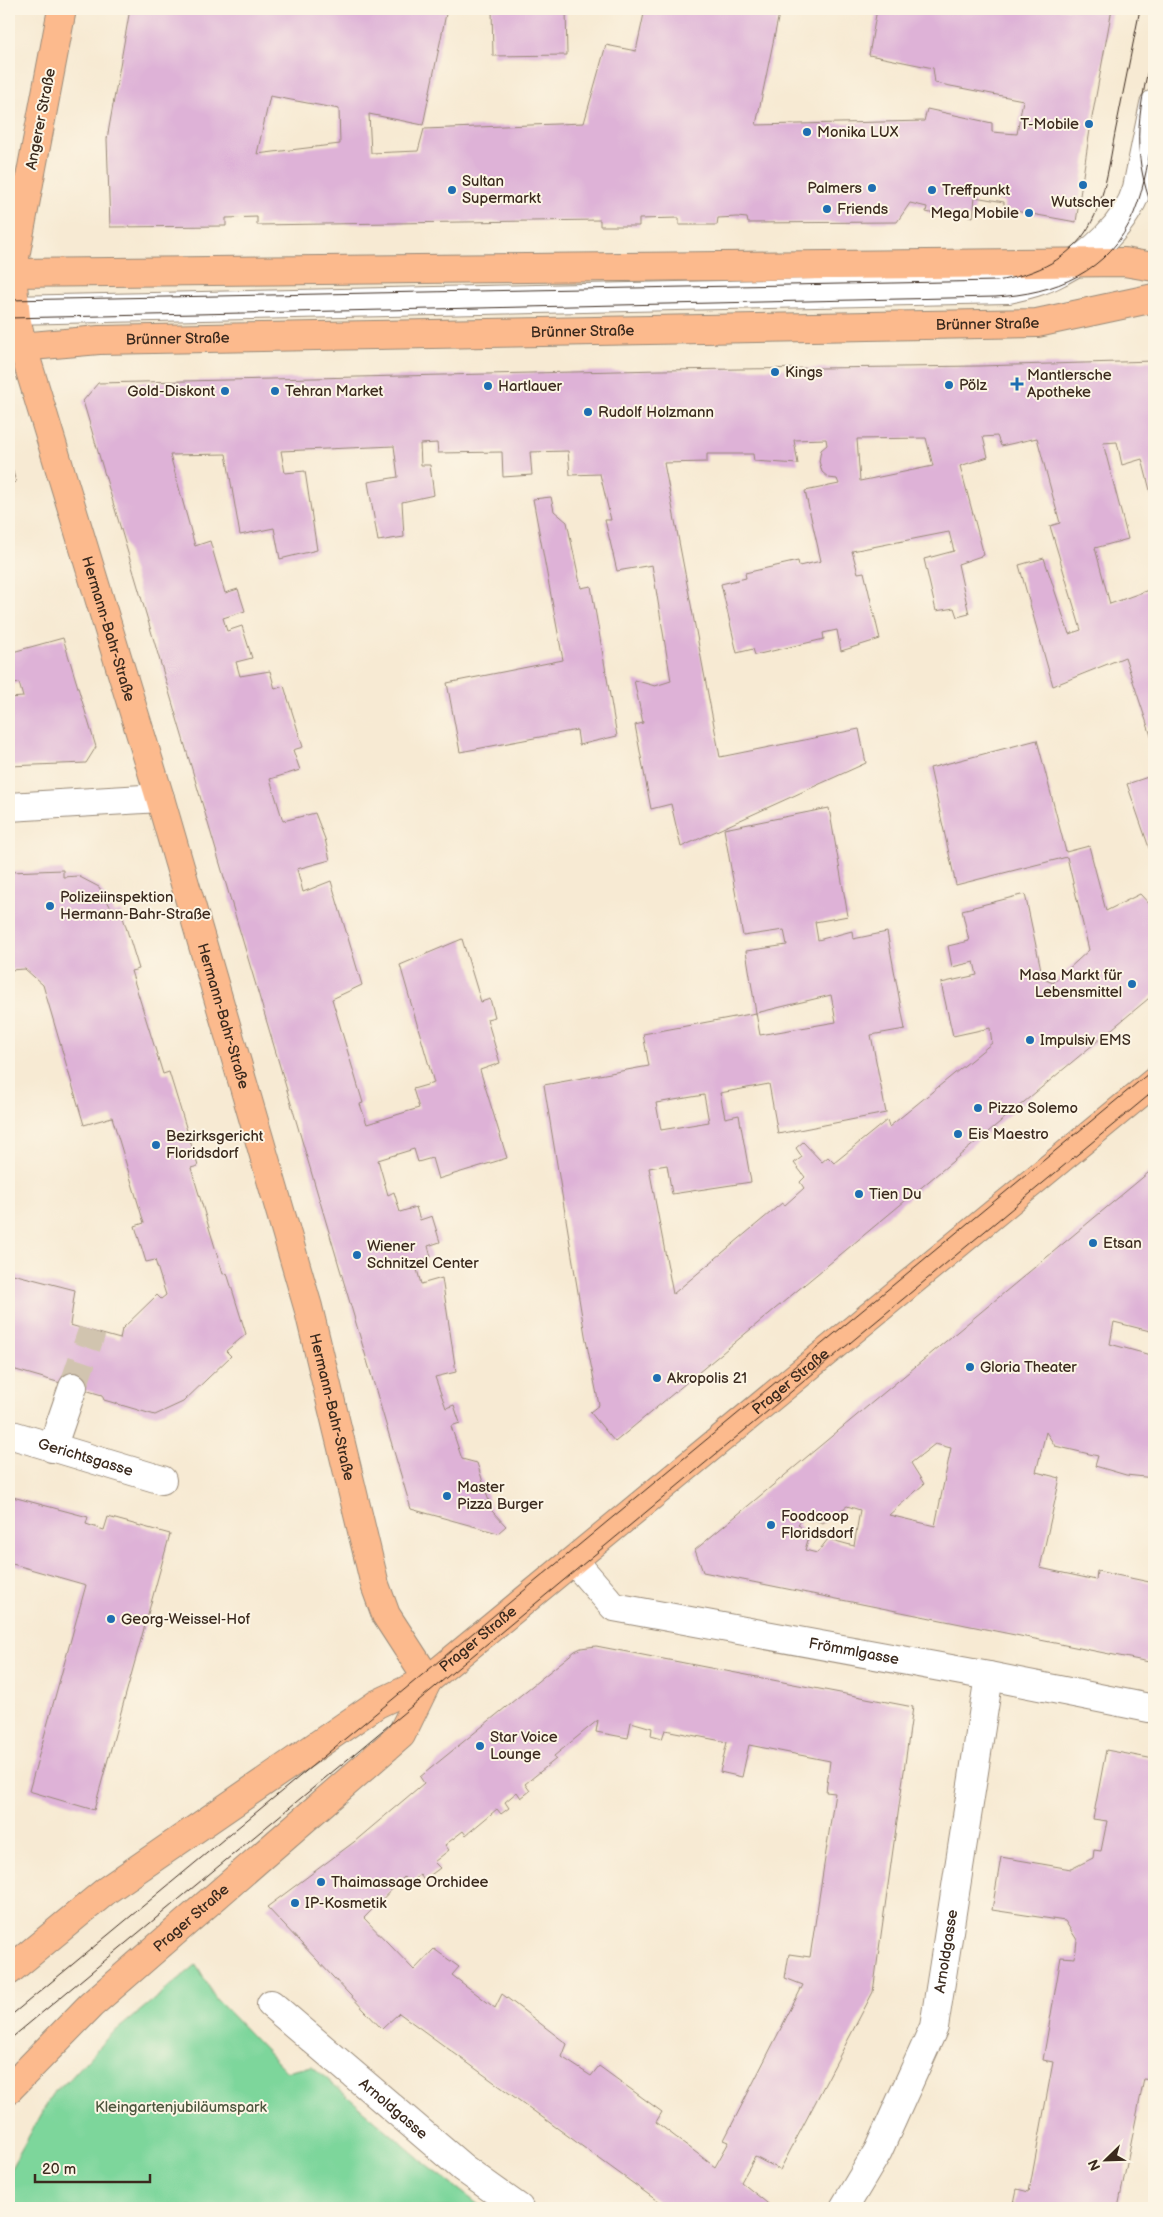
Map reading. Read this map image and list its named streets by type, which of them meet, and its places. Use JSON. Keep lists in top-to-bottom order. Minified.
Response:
{"streets":{"main road":["Angerer Straße","Brünner Straße","Hermann-Bahr-Straße","Prager Straße"],"street":["Gerichtsgasse","Frömmlgasse","Arnoldgasse"]},"crossings":[["Angerer Straße","Brünner Straße"],["Angerer Straße","Hermann-Bahr-Straße"],["Brünner Straße","Hermann-Bahr-Straße"],["Hermann-Bahr-Straße","Prager Straße"],["Prager Straße","Frömmlgasse"],["Frömmlgasse","Arnoldgasse"]],"parks":["Kleingartenjubiläumspark"],"places":{"other":["T-Mobile","Monika LUX","Wutscher","Palmers","Sultan Supermarkt","Treffpunkt","Friends","Mega Mobile","Kings","Pölz","Hartlauer","Gold-Diskont","Tehran Market","Rudolf Holzmann","Polizeiinspektion Hermann-Bahr-Straße","Masa Markt für Lebensmittel","Impulsiv EMS","Pizzo Solemo","Eis Maestro","Bezirksgericht Floridsdorf","Tien Du","Etsan","Wiener Schnitzel Center","Gloria Theater","Akropolis 21","Master Pizza Burger","Foodcoop Floridsdorf","Georg-Weissel-Hof","Star Voice Lounge","Thaimassage Orchidee","IP-Kosmetik"],"health":["Mantlersche Apotheke"]},"scale_bar":"20 m","north":"bottom left"}
